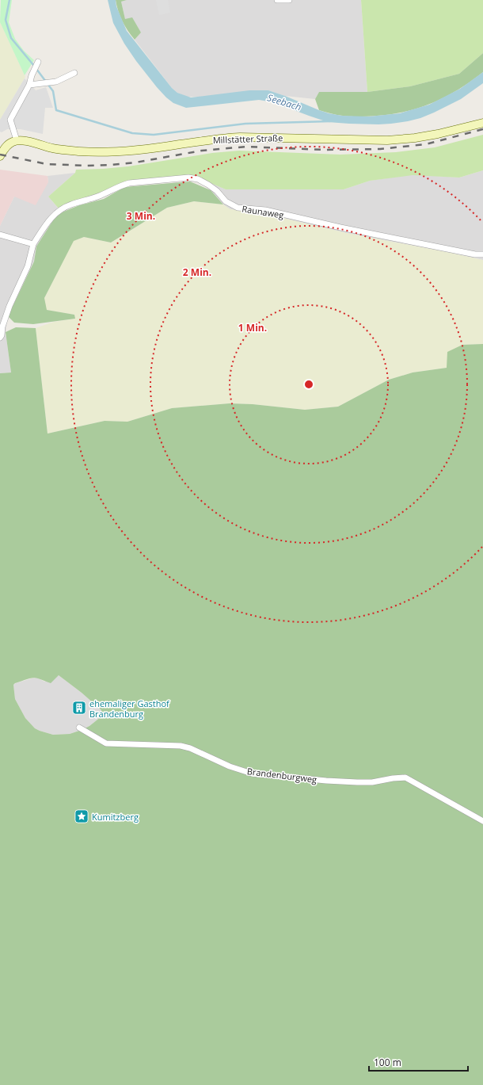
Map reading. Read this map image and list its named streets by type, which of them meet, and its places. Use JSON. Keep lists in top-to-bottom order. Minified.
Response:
{"streets":{"street":["Millstätter Straße","Raunaweg","Brandenburgweg"]},"water":["Seebach"],"places":{"building":["ehemaliger Gasthof Brandenburg"],"place":["Kumitzberg"]},"scale_bar":"100 m","rings":["3 Min.","2 Min.","1 Min."]}
